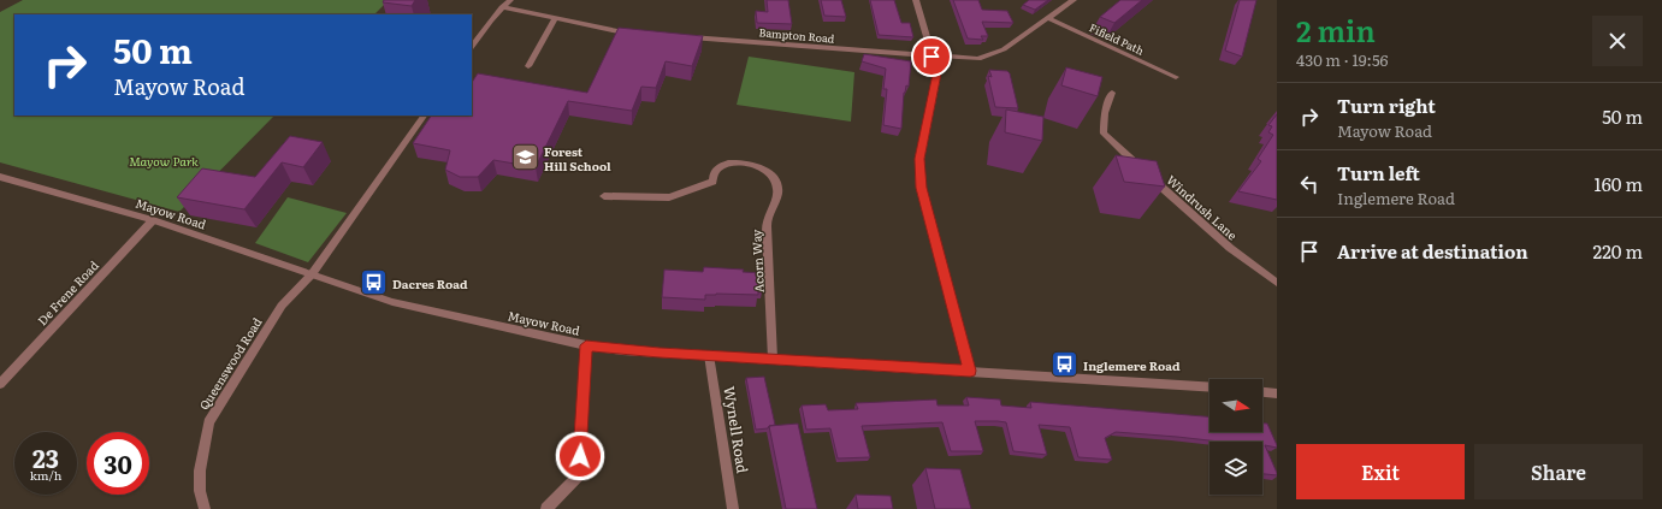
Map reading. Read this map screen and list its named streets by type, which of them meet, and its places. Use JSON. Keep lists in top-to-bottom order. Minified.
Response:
{"streets":{"street":["Bampton Road","Fifield Path","Windrush Lane","Mayow Road","Acorn Way","De Frene Road","Queenswood Road","Wynell Road"]},"crossings":[["Bampton Road","Fifield Path"],["Mayow Road","Acorn Way"],["Mayow Road","De Frene Road"],["Mayow Road","Queenswood Road"],["Mayow Road","Wynell Road"]],"parks":["Mayow Park"],"places":{"school or university":["Forest Hill School"],"bus stop":["Dacres Road","Inglemere Road"]},"north":"right","page":{"heading":["2 min","430 m · 19:56"],"turn":["50 m","Mayow Road"],"list":[{"name":"Turn right","note":"Mayow Road","value":"50 m"},{"name":"Turn left","note":"Inglemere Road","value":"160 m"},{"name":"Arrive at destination","value":"220 m"}],"speed":"23 km/h","limit":"30","buttons":["Exit","Share"]}}
